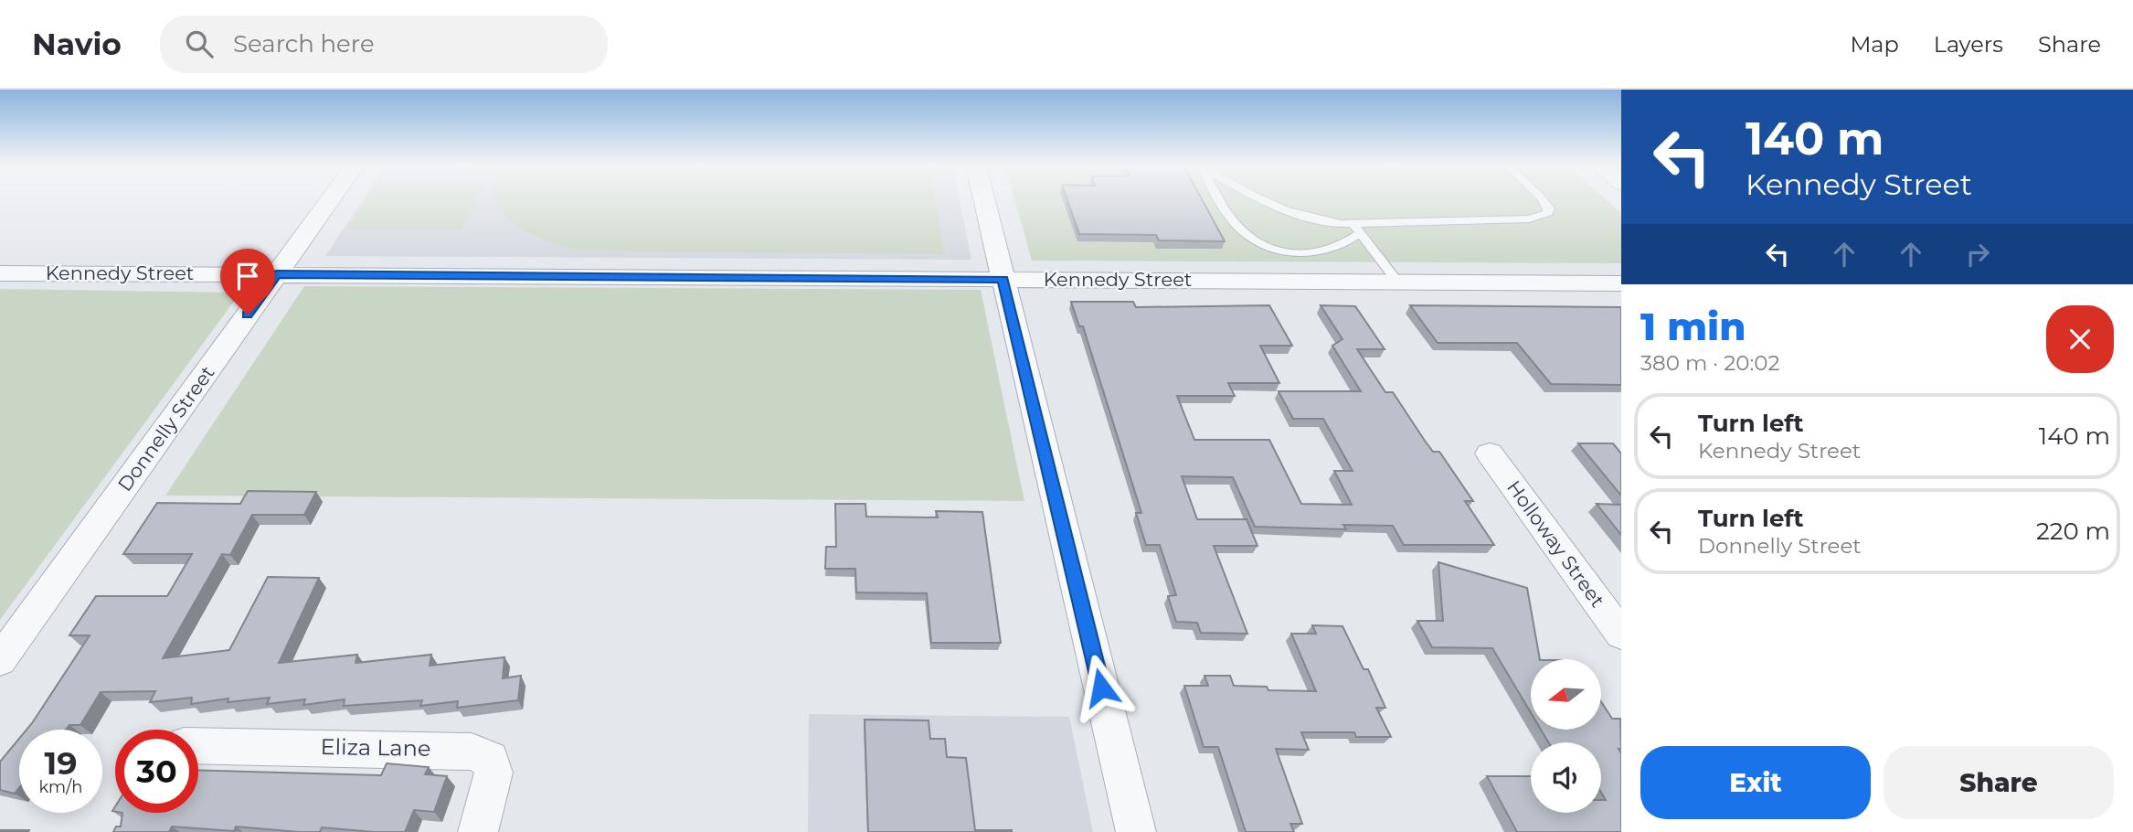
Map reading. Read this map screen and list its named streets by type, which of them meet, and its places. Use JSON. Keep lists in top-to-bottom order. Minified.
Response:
{"streets":{"street":["Kennedy Street","Donnelly Street","Holloway Street","Eliza Lane"]},"crossings":[["Kennedy Street","Donnelly Street"]],"north":"left","page":{"header":"Navio","search":"Search here","nav":["Map","Layers","Share"],"turn":["140 m","Kennedy Street"],"heading":["1 min","380 m · 20:02"],"list":[{"name":"Turn left","note":"Kennedy Street","value":"140 m"},{"name":"Turn left","note":"Donnelly Street","value":"220 m"}],"speed":"19 km/h","limit":"30","buttons":["Exit","Share"]}}
